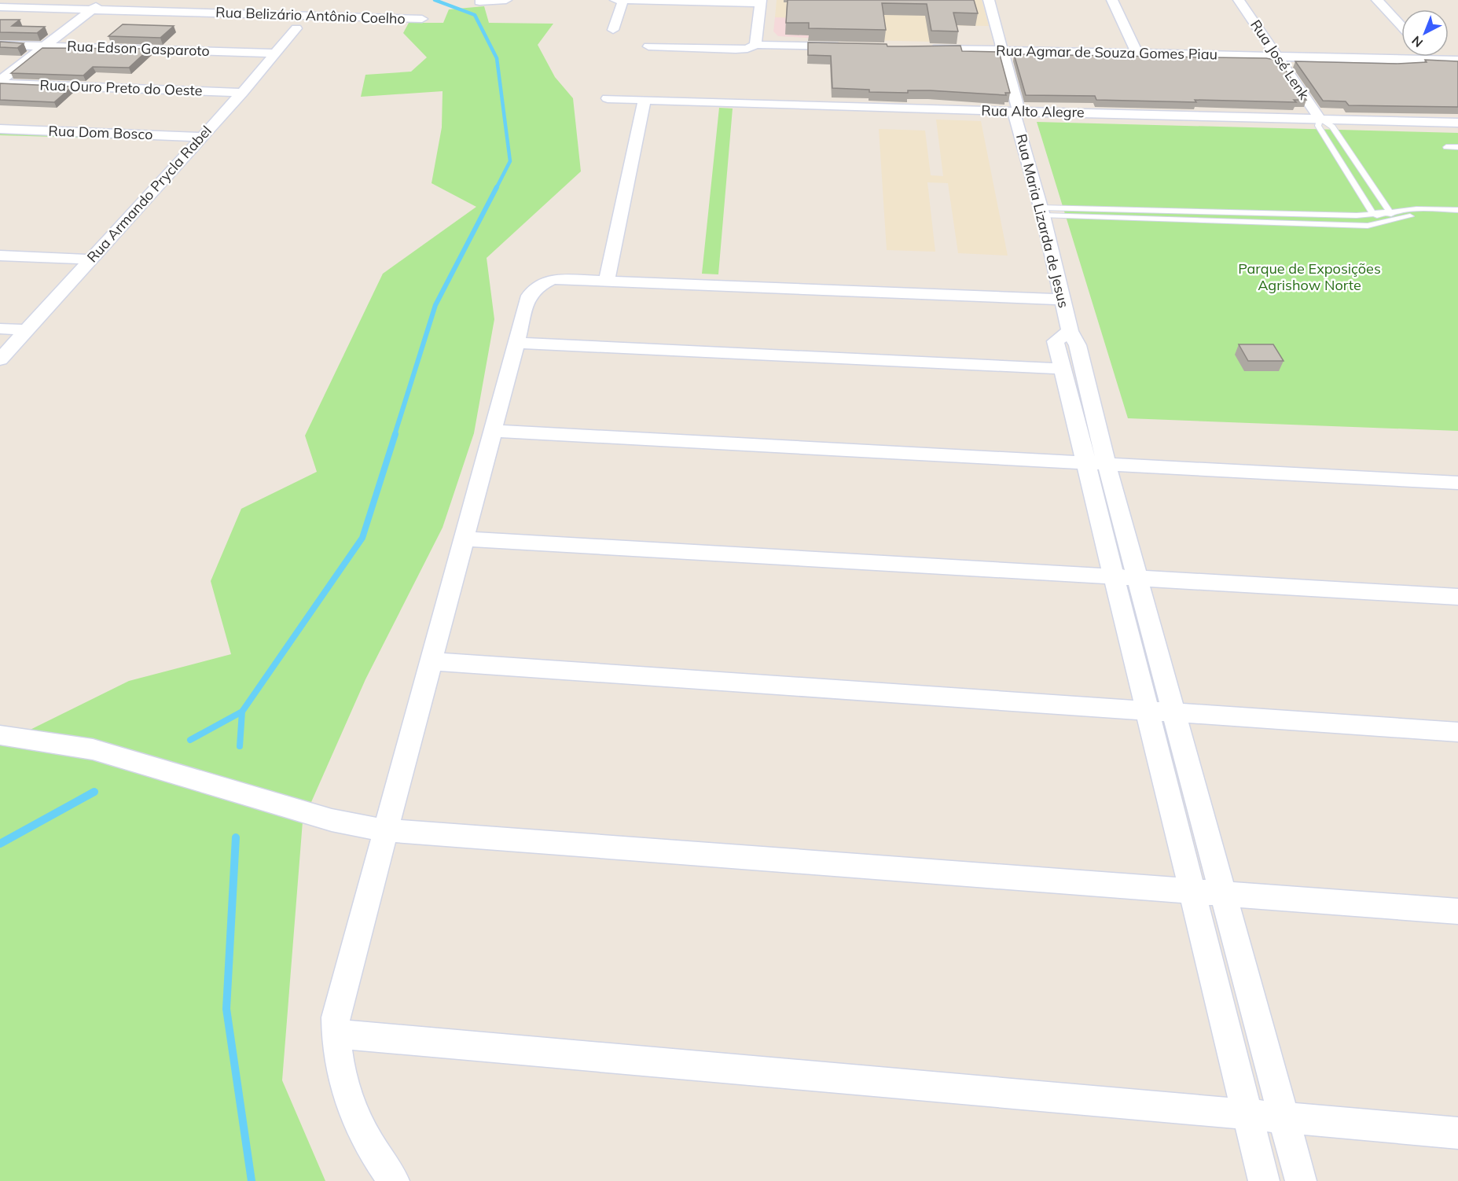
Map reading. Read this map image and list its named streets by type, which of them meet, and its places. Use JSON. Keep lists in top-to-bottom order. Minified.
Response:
{"streets":{"street":["Rua Belizário Antônio Coelho","Rua Edson Gasparoto","Rua Agmar de Souza Gomes Piau","Rua José Lenk","Rua Ouro Preto do Oeste","Rua Alto Alegre","Rua Dom Bosco","Rua Armando Prycla Rabel","Rua Maria Lizarda de Jesus"]},"crossings":[["Rua Edson Gasparoto","Rua Armando Prycla Rabel"],["Rua Agmar de Souza Gomes Piau","Rua José Lenk"],["Rua Agmar de Souza Gomes Piau","Rua Maria Lizarda de Jesus"],["Rua José Lenk","Rua Alto Alegre"],["Rua Ouro Preto do Oeste","Rua Armando Prycla Rabel"],["Rua Alto Alegre","Rua Maria Lizarda de Jesus"],["Rua Dom Bosco","Rua Armando Prycla Rabel"]],"parks":["Parque de Exposições Agrishow Norte"],"north":"bottom left"}
